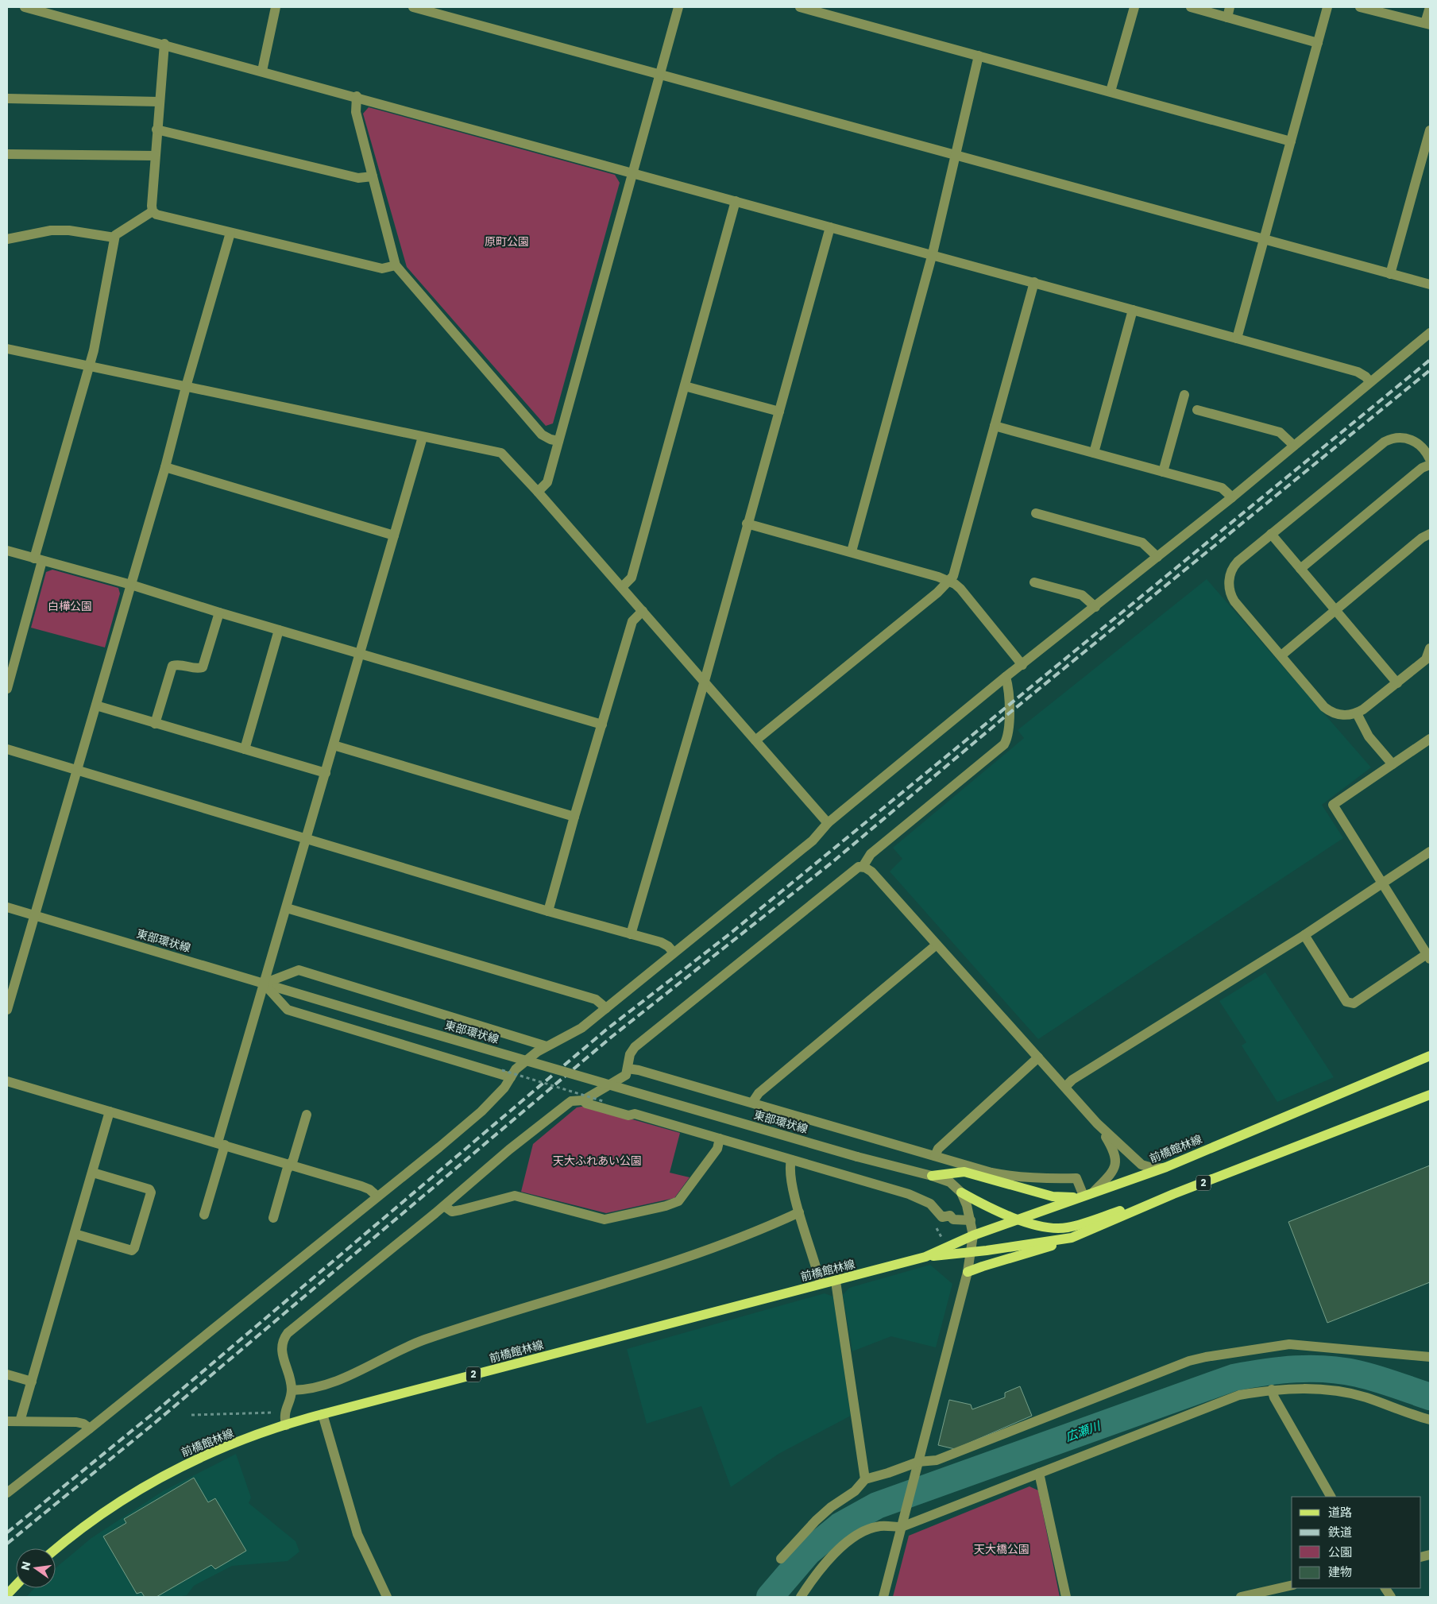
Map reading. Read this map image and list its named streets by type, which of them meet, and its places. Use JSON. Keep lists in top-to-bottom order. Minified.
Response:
{"streets":{"main road":["前橋館林線","2"],"street":["東部環状線"]},"water":["広瀬川"],"parks":["原町公園","白樺公園","天大ふれあい公園","天大橋公園"],"legend":["道路","鉄道","公園","建物"],"north":"left"}
